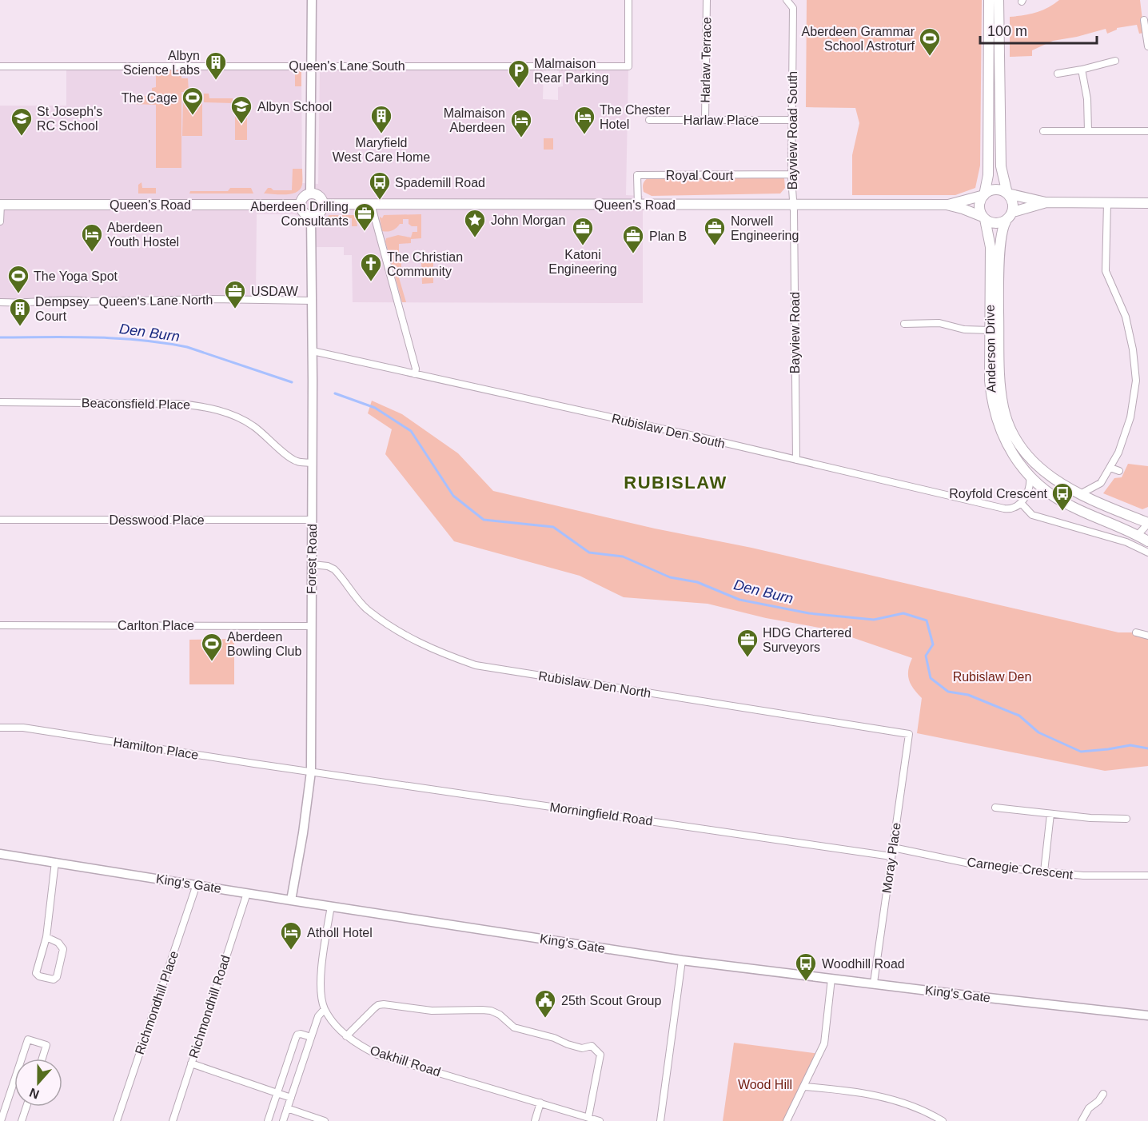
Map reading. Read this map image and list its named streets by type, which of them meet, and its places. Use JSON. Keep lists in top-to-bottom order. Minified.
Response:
{"streets":{"main road":["Queen's Road","Anderson Drive"],"street":["Harlaw Terrace","Queen's Lane South","Harlaw Place","Bayview Road South","Royal Court","Queen's Lane North","Bayview Road","Beaconsfield Place","Rubislaw Den South","Desswood Place","Forest Road","Carlton Place","Rubislaw Den North","Hamilton Place","Morningfield Road","Moray Place","Carnegie Crescent","King's Gate","Richmondhill Place","Richmondhill Road","Oakhill Road"]},"crossings":[["Harlaw Terrace","Harlaw Place"],["Harlaw Place","Bayview Road South"],["Bayview Road South","Royal Court"],["Bayview Road South","Queen's Road"],["Bayview Road South","Bayview Road"],["Royal Court","Queen's Road"],["Queen's Road","Bayview Road"],["Queen's Road","Anderson Drive"],["Queen's Road","Forest Road"],["Queen's Lane North","Forest Road"],["Bayview Road","Rubislaw Den South"],["Beaconsfield Place","Forest Road"],["Rubislaw Den South","Forest Road"],["Desswood Place","Forest Road"],["Forest Road","Carlton Place"],["Forest Road","Rubislaw Den North"],["Forest Road","Hamilton Place"],["Forest Road","Morningfield Road"],["Forest Road","King's Gate"],["Rubislaw Den North","Moray Place"],["Hamilton Place","Morningfield Road"],["Morningfield Road","Moray Place"],["Moray Place","Carnegie Crescent"],["Moray Place","King's Gate"],["King's Gate","Richmondhill Place"],["King's Gate","Richmondhill Road"],["King's Gate","Oakhill Road"]],"districts":["RUBISLAW"],"water":["Den Burn"],"parks":["Rubislaw Den","Wood Hill"],"places":{"sports":["Aberdeen Grammar School Astroturf","The Cage","The Yoga Spot","Aberdeen Bowling Club"],"building":["Albyn Science Labs","Maryfield West Care Home","Dempsey Court"],"parking":["Malmaison Rear Parking"],"school or university":["Albyn School","St Joseph's RC School"],"hotel":["The Chester Hotel","Malmaison Aberdeen","Aberdeen Youth Hostel","Atholl Hotel"],"bus stop":["Spademill Road","Royfold Crescent","Woodhill Road"],"office":["Aberdeen Drilling Consultants","Katoni Engineering","Norwell Engineering","Plan B","USDAW","HDG Chartered Surveyors"],"place":["John Morgan"],"church":["The Christian Community"],"public building":["25th Scout Group"]},"scale_bar":"100 m","north":"bottom"}
